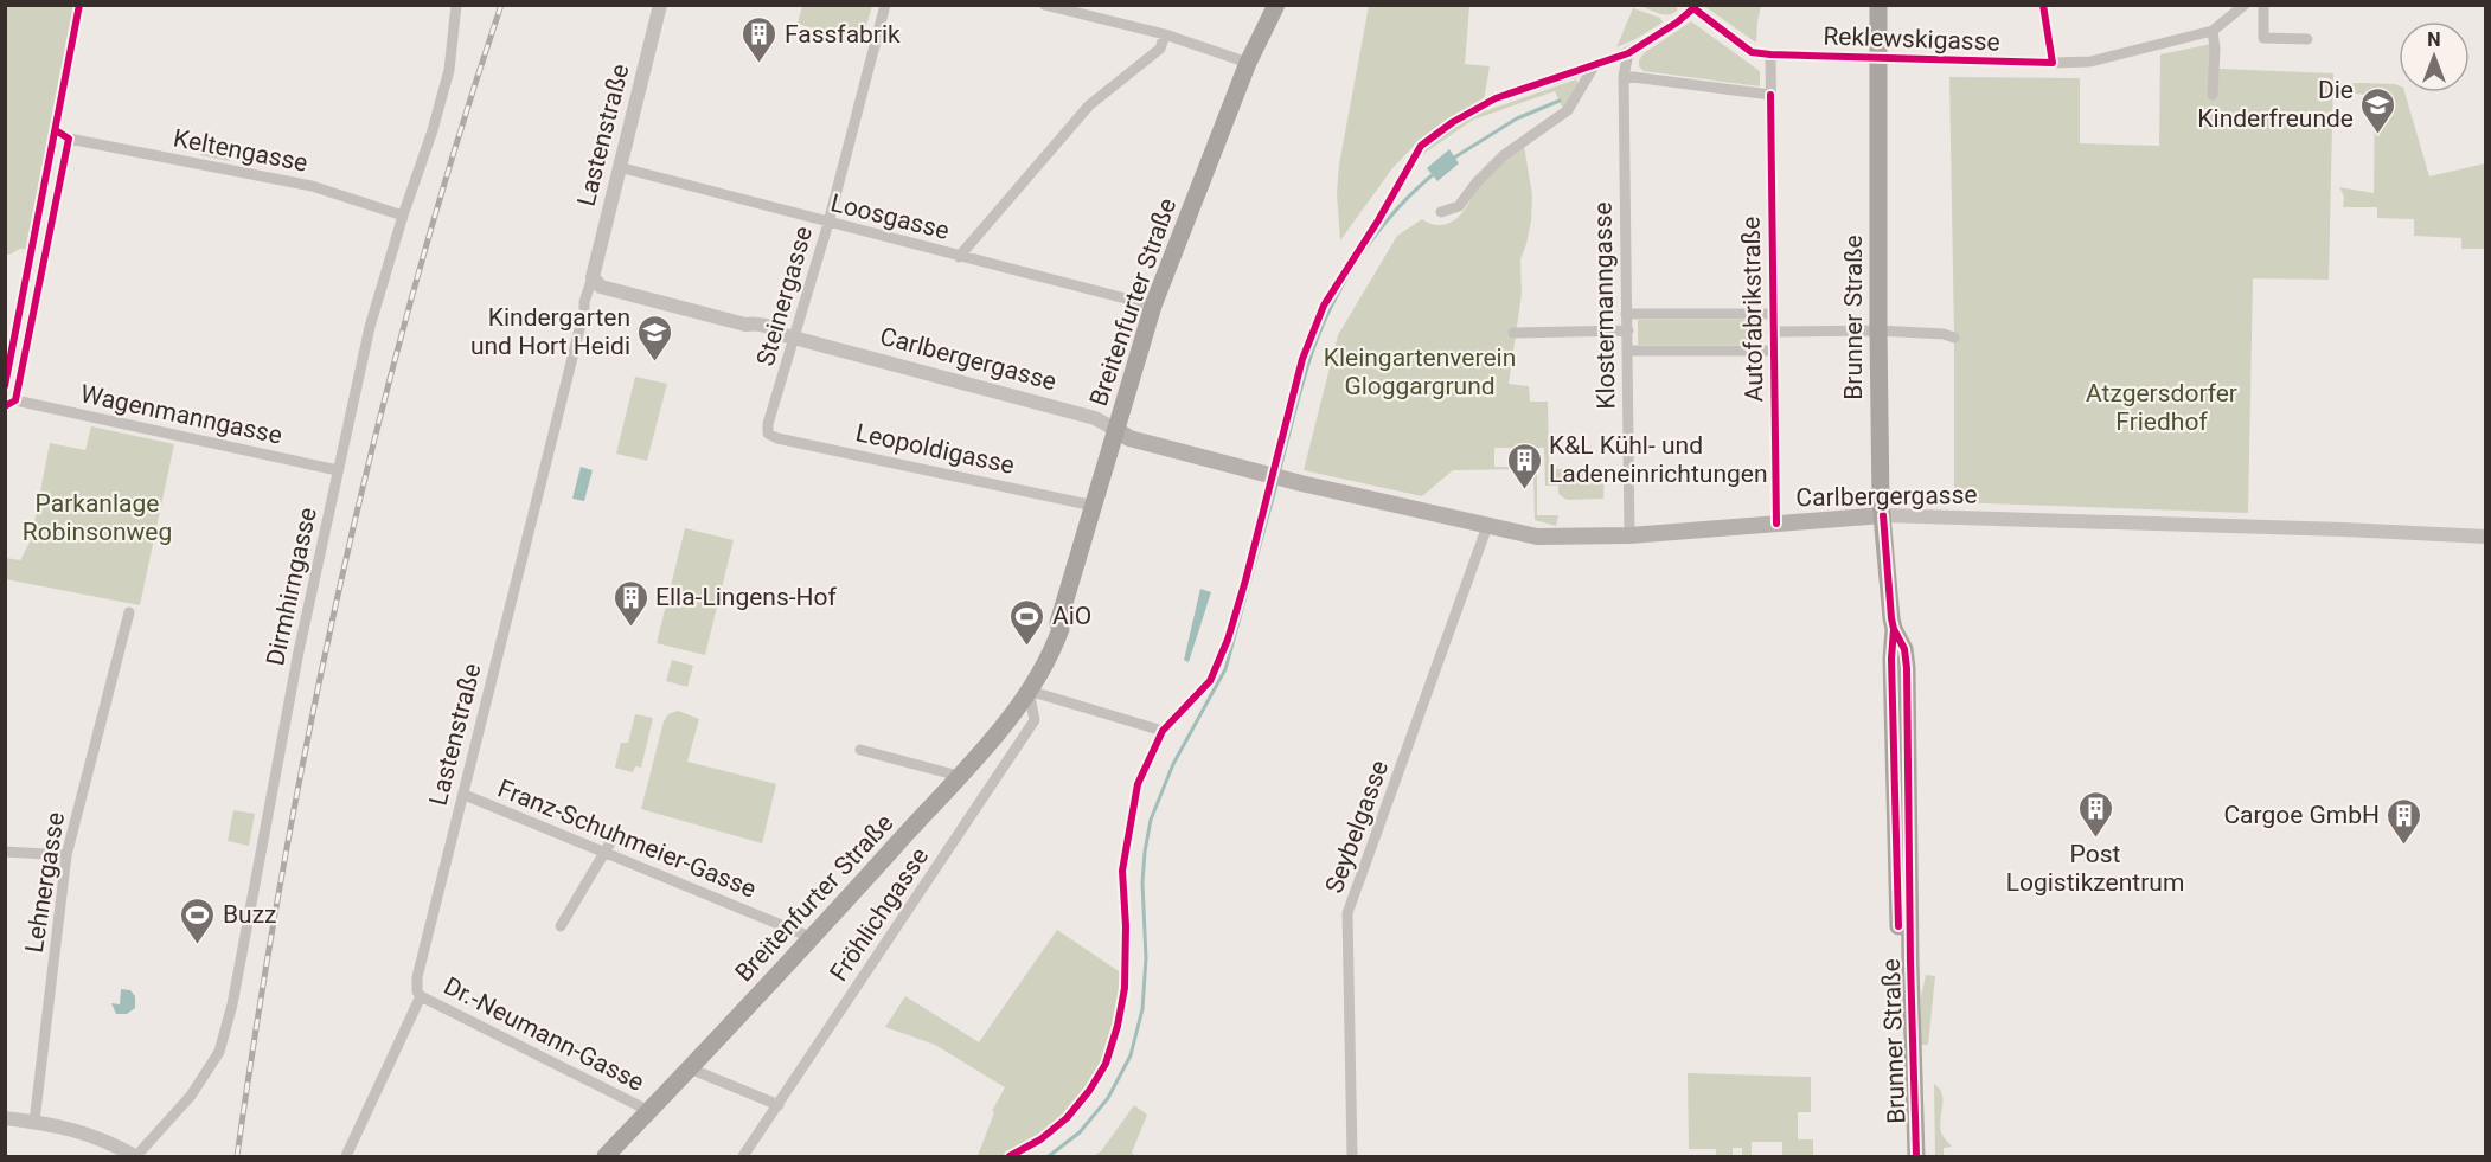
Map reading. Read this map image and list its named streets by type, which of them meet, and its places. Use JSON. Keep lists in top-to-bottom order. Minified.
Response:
{"streets":{"main road":["Breitenfurter Straße","Brunner Straße","Carlbergergasse"],"street":["Reklewskigasse","Lastenstraße","Keltengasse","Loosgasse","Steinergasse","Klostermanngasse","Autofabrikstraße","Wagenmanngasse","Leopoldigasse","Dirmhirngasse","Seybelgasse","Franz-Schuhmeier-Gasse","Lehnergasse","Fröhlichgasse","Dr.-Neumann-Gasse"]},"crossings":[["Reklewskigasse","Autofabrikstraße"],["Reklewskigasse","Brunner Straße"],["Lastenstraße","Loosgasse"],["Lastenstraße","Carlbergergasse"],["Lastenstraße","Franz-Schuhmeier-Gasse"],["Lastenstraße","Dr.-Neumann-Gasse"],["Keltengasse","Wagenmanngasse"],["Keltengasse","Dirmhirngasse"],["Loosgasse","Steinergasse"],["Loosgasse","Breitenfurter Straße"],["Steinergasse","Carlbergergasse"],["Steinergasse","Leopoldigasse"],["Breitenfurter Straße","Carlbergergasse"],["Breitenfurter Straße","Leopoldigasse"],["Breitenfurter Straße","Franz-Schuhmeier-Gasse"],["Breitenfurter Straße","Fröhlichgasse"],["Breitenfurter Straße","Dr.-Neumann-Gasse"],["Klostermanngasse","Carlbergergasse"],["Autofabrikstraße","Carlbergergasse"],["Brunner Straße","Carlbergergasse"],["Carlbergergasse","Seybelgasse"],["Wagenmanngasse","Dirmhirngasse"]],"parks":["Kleingartenverein Gloggargrund","Atzgersdorfer Friedhof","Parkanlage Robinsonweg"],"places":{"building":["Fassfabrik","K&L Kühl- und Ladeneinrichtungen","Ella-Lingens-Hof","Post Logistikzentrum","Cargoe GmbH"],"school or university":["Die Kinderfreunde","Kindergarten und Hort Heidi"],"sports":["AiO","Buzz"]},"north":"top"}
